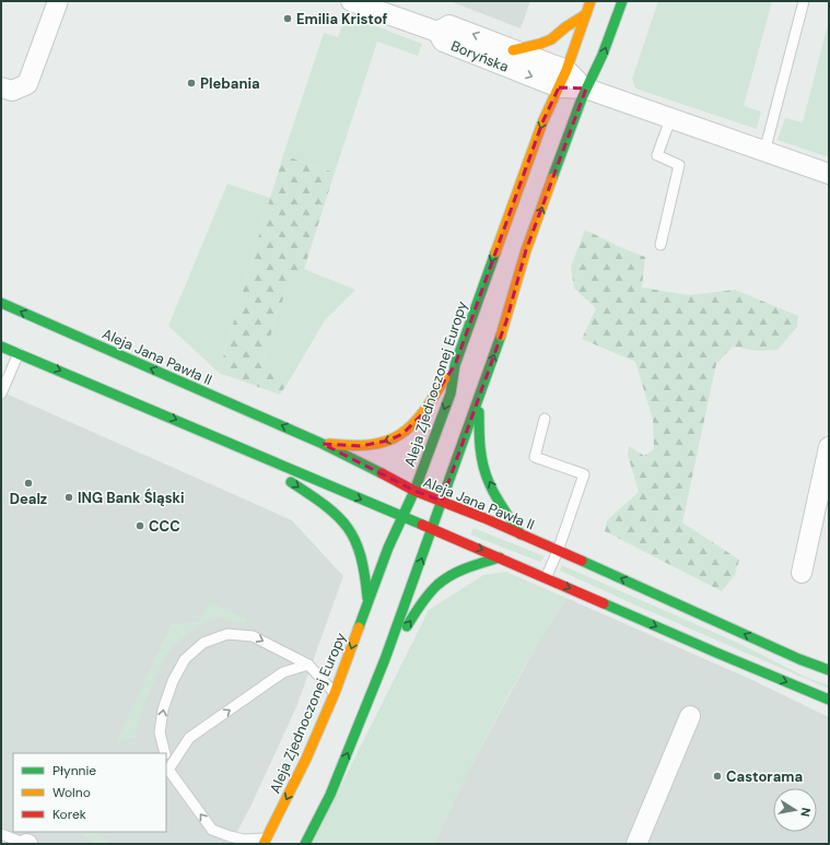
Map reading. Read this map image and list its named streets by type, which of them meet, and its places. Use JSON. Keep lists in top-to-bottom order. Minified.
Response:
{"streets":{"street":["Boryńska","Aleja Jana Pawła II","Aleja Zjednoczonej Europy"]},"crossings":[["Boryńska","Aleja Zjednoczonej Europy"],["Aleja Jana Pawła II","Aleja Zjednoczonej Europy"]],"places":["Emilia Kristof","Plebania","Dealz","ING Bank Śląski","CCC","Castorama"],"legend":["Płynnie","Wolno","Korek"],"north":"right"}
